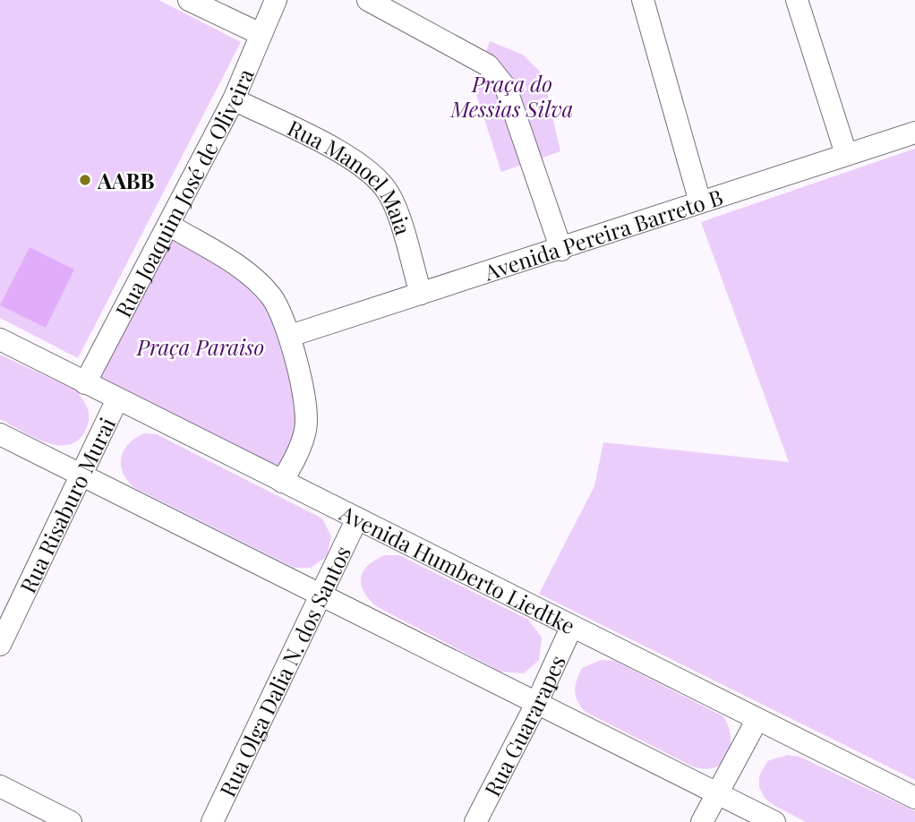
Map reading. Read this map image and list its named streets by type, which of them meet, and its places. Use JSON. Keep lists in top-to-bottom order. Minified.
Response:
{"streets":{"street":["Rua Manoel Maia","Rua Joaquim José de Oliveira","Avenida Pereira Barreto B","Rua Risaburo Murai","Avenida Humberto Liedtke","Rua Olga Dalia N. dos Santos","Rua Guararapes"]},"crossings":[["Rua Manoel Maia","Rua Joaquim José de Oliveira"],["Rua Manoel Maia","Avenida Pereira Barreto B"],["Rua Joaquim José de Oliveira","Avenida Humberto Liedtke"],["Rua Risaburo Murai","Avenida Humberto Liedtke"],["Avenida Humberto Liedtke","Rua Olga Dalia N. dos Santos"],["Avenida Humberto Liedtke","Rua Guararapes"]],"parks":["Praça do Messias Silva","Praça Paraiso"],"places":["AABB"]}
